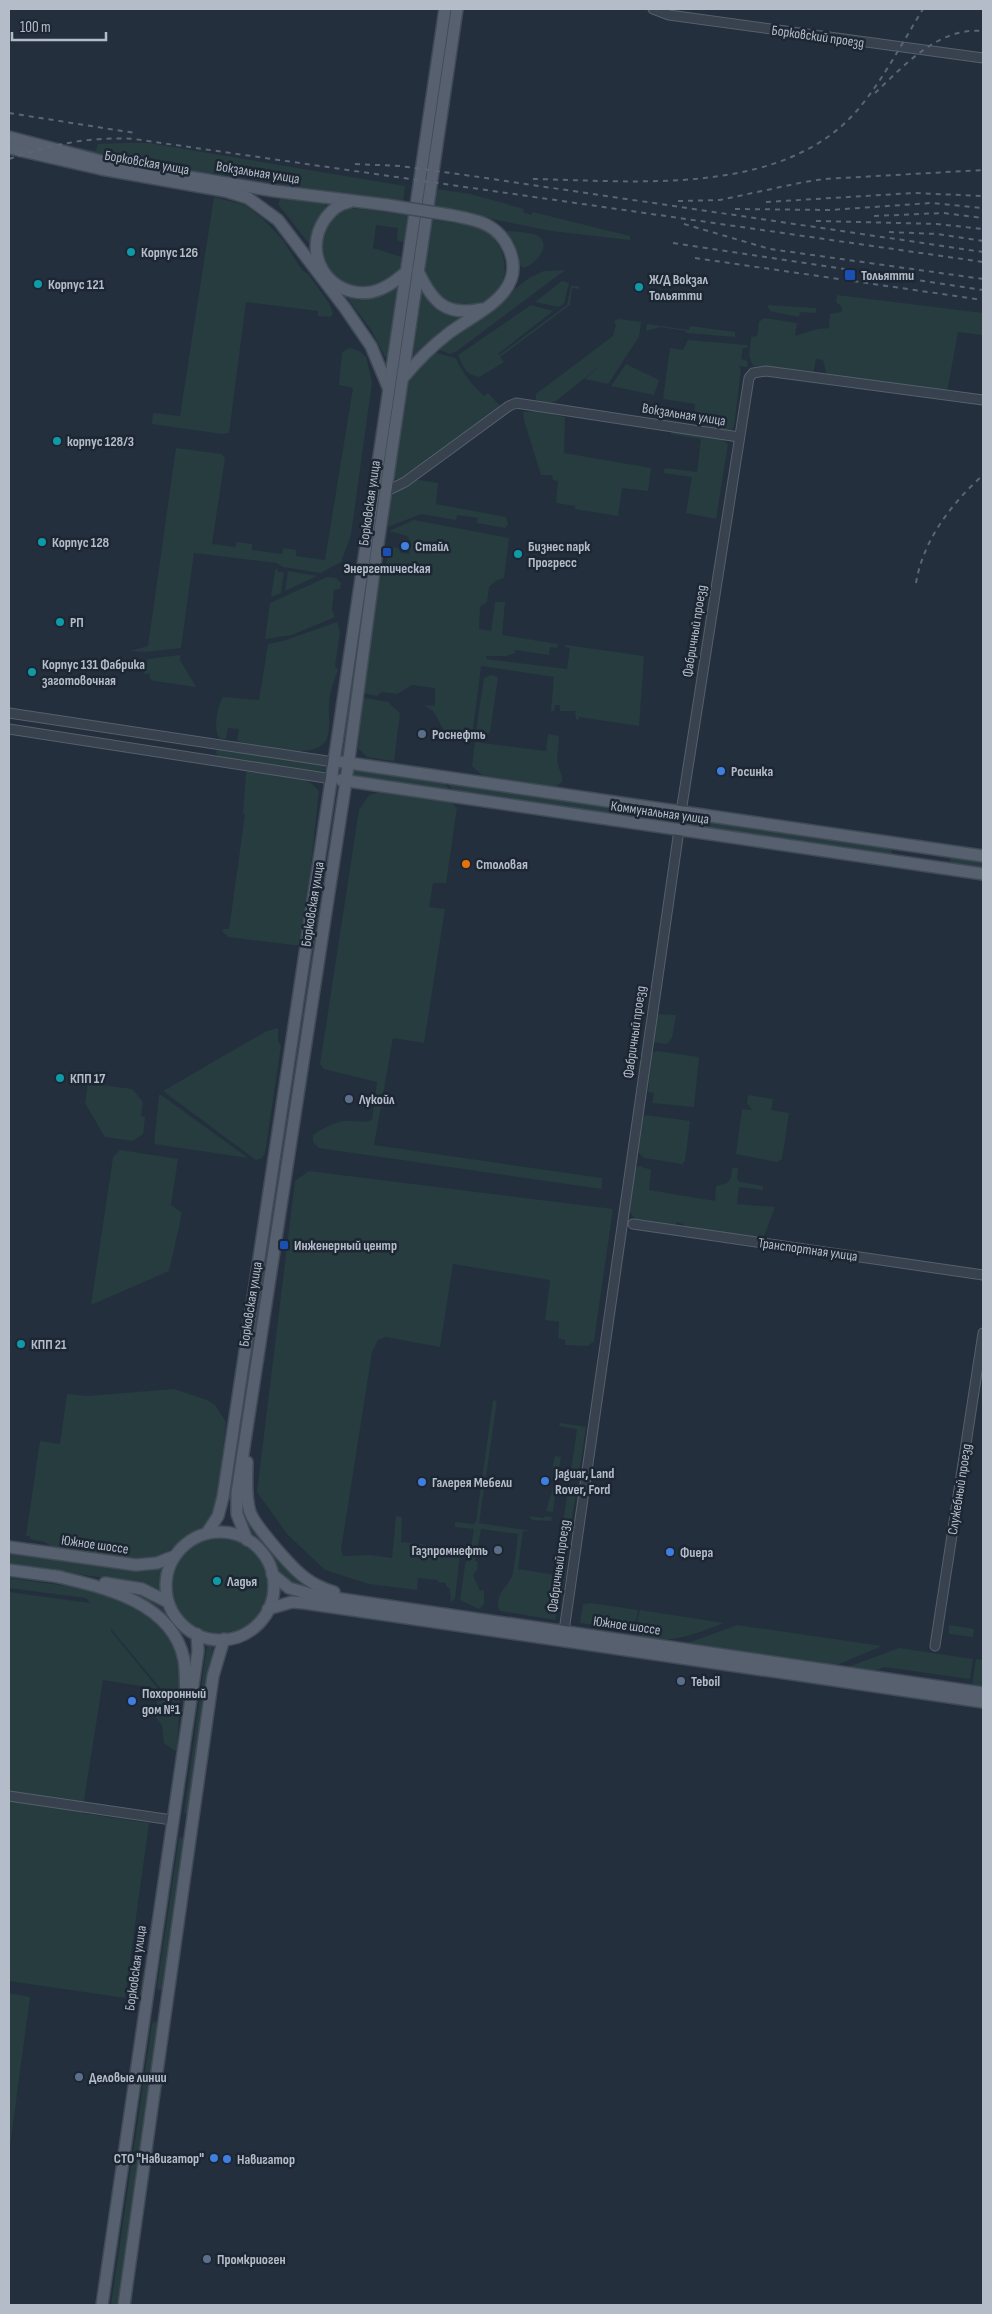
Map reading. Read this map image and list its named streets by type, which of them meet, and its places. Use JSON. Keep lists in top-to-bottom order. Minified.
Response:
{"streets":{"main road":["Борковская улица","Вокзальная улица","Фабричный проезд","Коммунальная улица","Южное шоссе"],"street":["Борковский проезд","Транспортная улица","Служебный проезд"]},"crossings":[["Борковская улица","Вокзальная улица"],["Борковская улица","Коммунальная улица"],["Борковская улица","Южное шоссе"],["Вокзальная улица","Фабричный проезд"],["Фабричный проезд","Коммунальная улица"],["Фабричный проезд","Южное шоссе"]],"places":{"other":["Корпус 126","Корпус 121","Ж/Д Вокзал Тольятти","корпус 128/3","Корпус 128","Стайл","Бизнес парк Прогресс","РП","Корпус 131 Фабрика заготовочная","Роснефть","Росинка","Столовая","КПП 17","Лукойл","КПП 21","Jaguar, Land Rover, Ford","Галерея Мебели","Газпромнефть","Фиера","Ладья","Teboil","Похоронный дом №1","Деловые линии","СТО \"Навигатор\"","Навигатор","Промкриоген"],"transit":["Тольятти","Энергетическая","Инженерный центр"]},"scale_bar":"100 m"}
